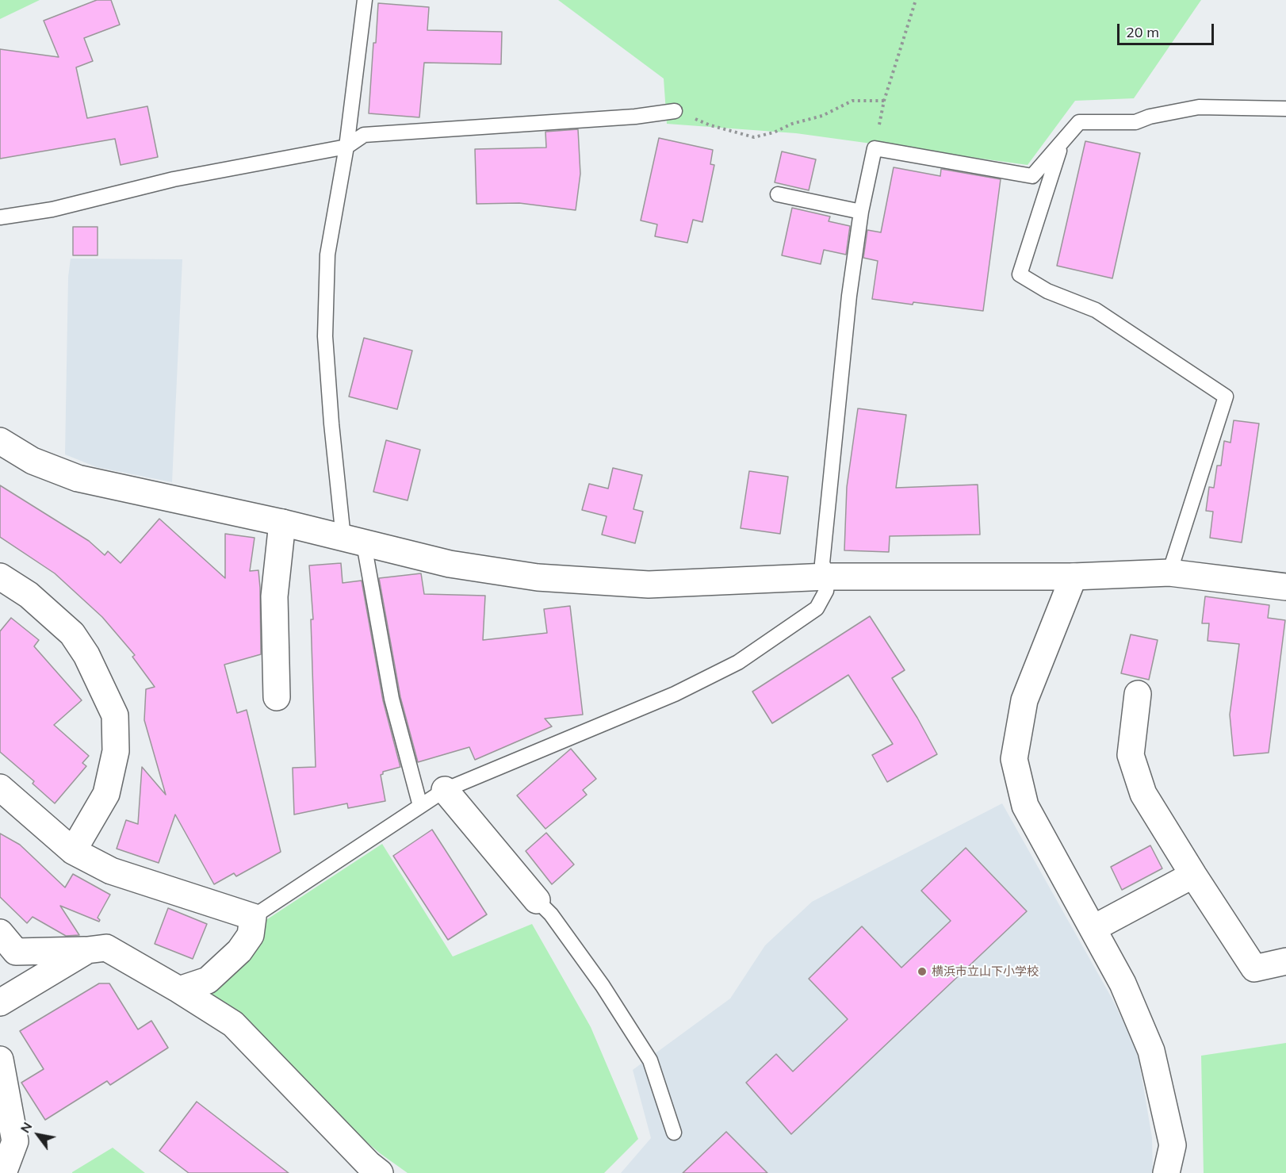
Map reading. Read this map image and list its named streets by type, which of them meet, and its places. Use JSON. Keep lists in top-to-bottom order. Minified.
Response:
{"places":["横浜市立山下小学校"],"scale_bar":"20 m","north":"top left"}
